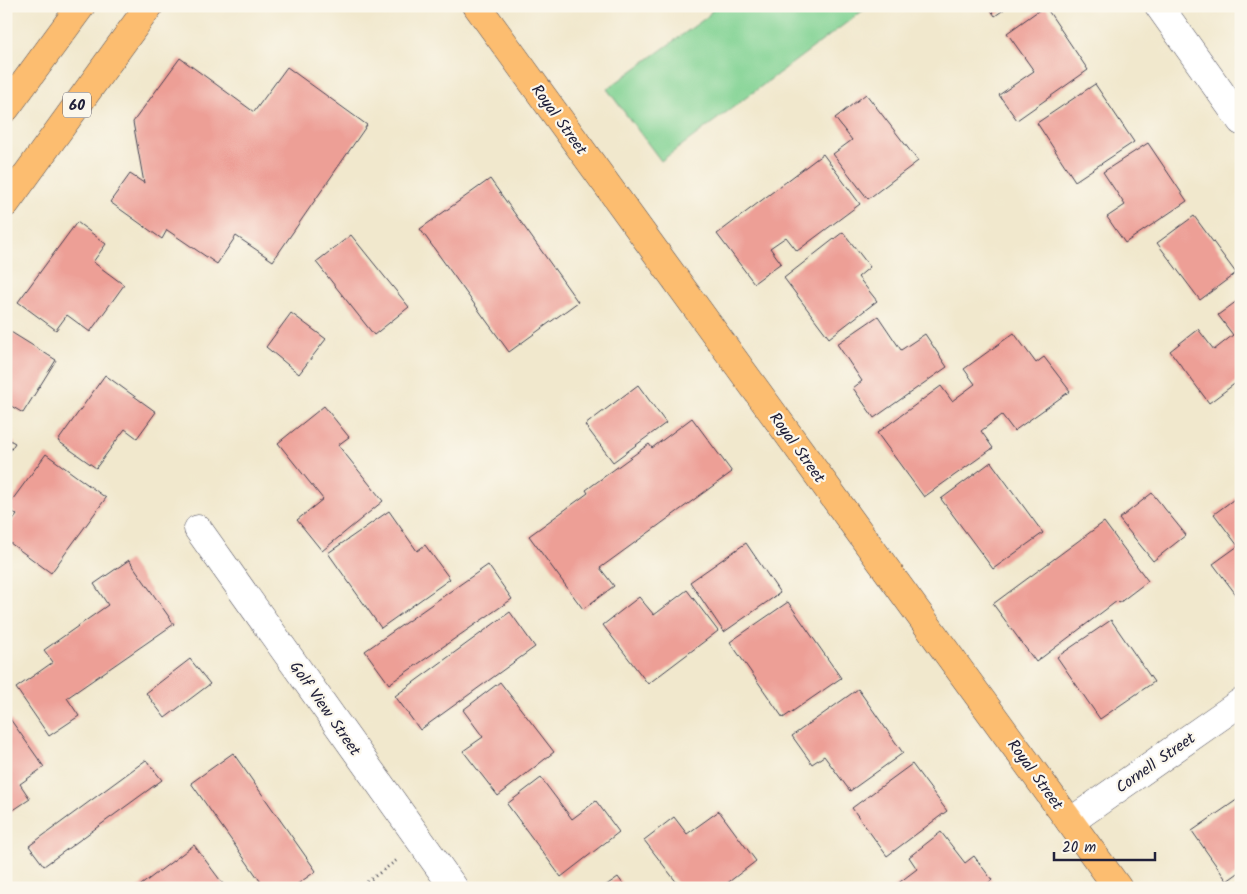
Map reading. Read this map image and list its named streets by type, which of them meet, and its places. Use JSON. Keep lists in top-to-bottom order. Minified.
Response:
{"streets":{"main road":["60","Royal Street"],"street":["Golf View Street","Cornell Street"]},"crossings":[["Royal Street","Cornell Street"]],"scale_bar":"20 m"}
